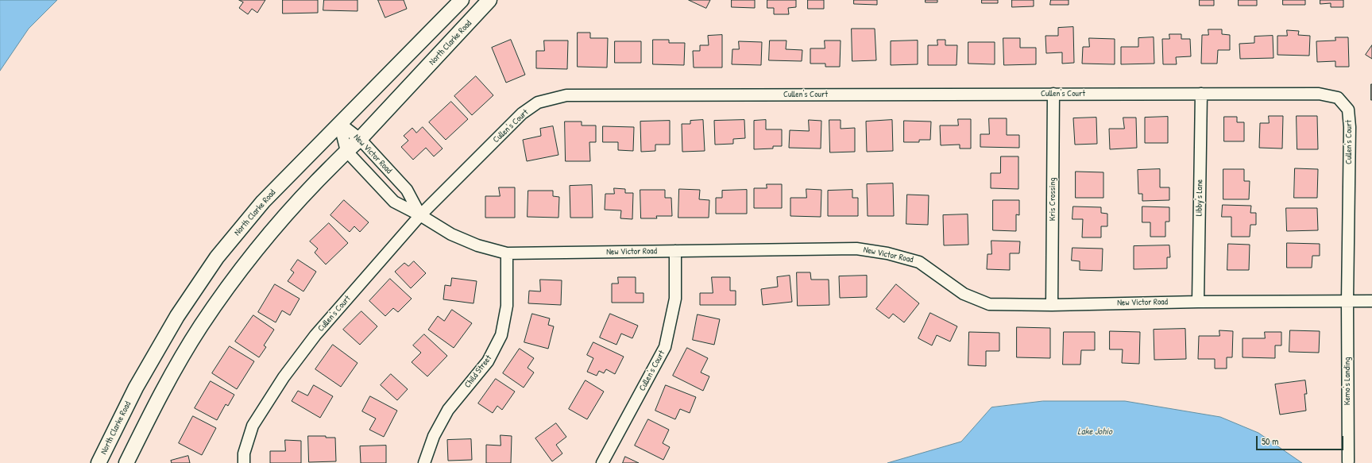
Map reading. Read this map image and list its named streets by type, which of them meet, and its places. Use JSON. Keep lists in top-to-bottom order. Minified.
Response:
{"streets":{"street":["North Clarke Road","Cullen's Court","New Victor Road","Libby's Lane","Kris Crossing","Child Street","Kemo's Landing"]},"crossings":[["North Clarke Road","New Victor Road"],["Cullen's Court","New Victor Road"],["Cullen's Court","Libby's Lane"],["Cullen's Court","Kris Crossing"],["Cullen's Court","Kemo's Landing"],["New Victor Road","Libby's Lane"],["New Victor Road","Kris Crossing"],["New Victor Road","Child Street"],["New Victor Road","Kemo's Landing"]],"water":["Lake Johio"],"scale_bar":"50 m"}
